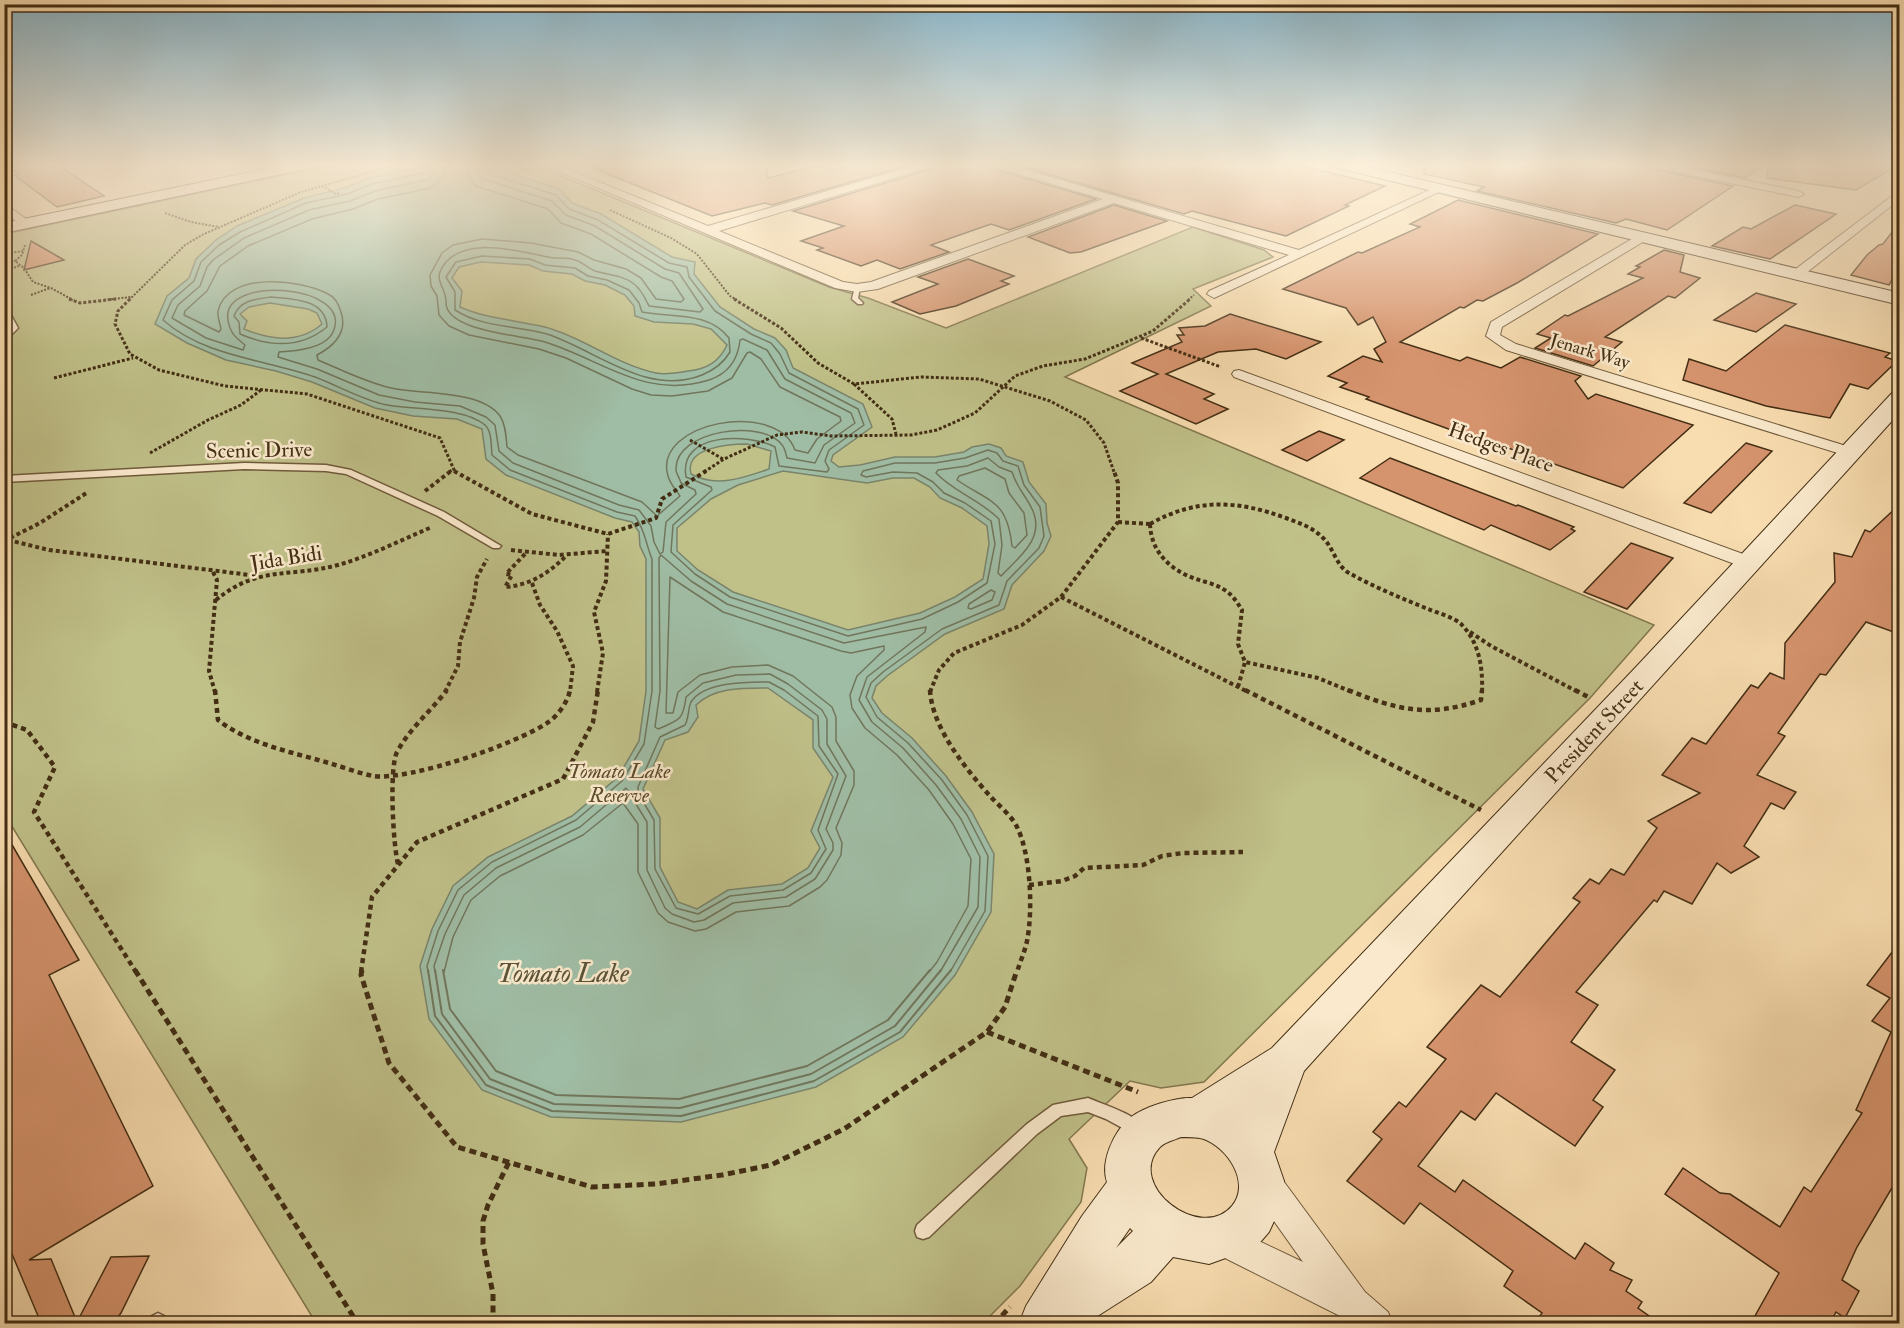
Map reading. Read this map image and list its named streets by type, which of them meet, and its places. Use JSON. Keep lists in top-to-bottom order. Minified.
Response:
{"streets":{"street":["Jenark Way","Hedges Place","President Street"],"lane":["Scenic Drive"],"path":["Jida Bidi"]},"crossings":[["Jenark Way","President Street"],["Hedges Place","President Street"],["Scenic Drive","Jida Bidi"]],"water":["Tomato Lake"],"parks":["Tomato Lake Reserve"]}
